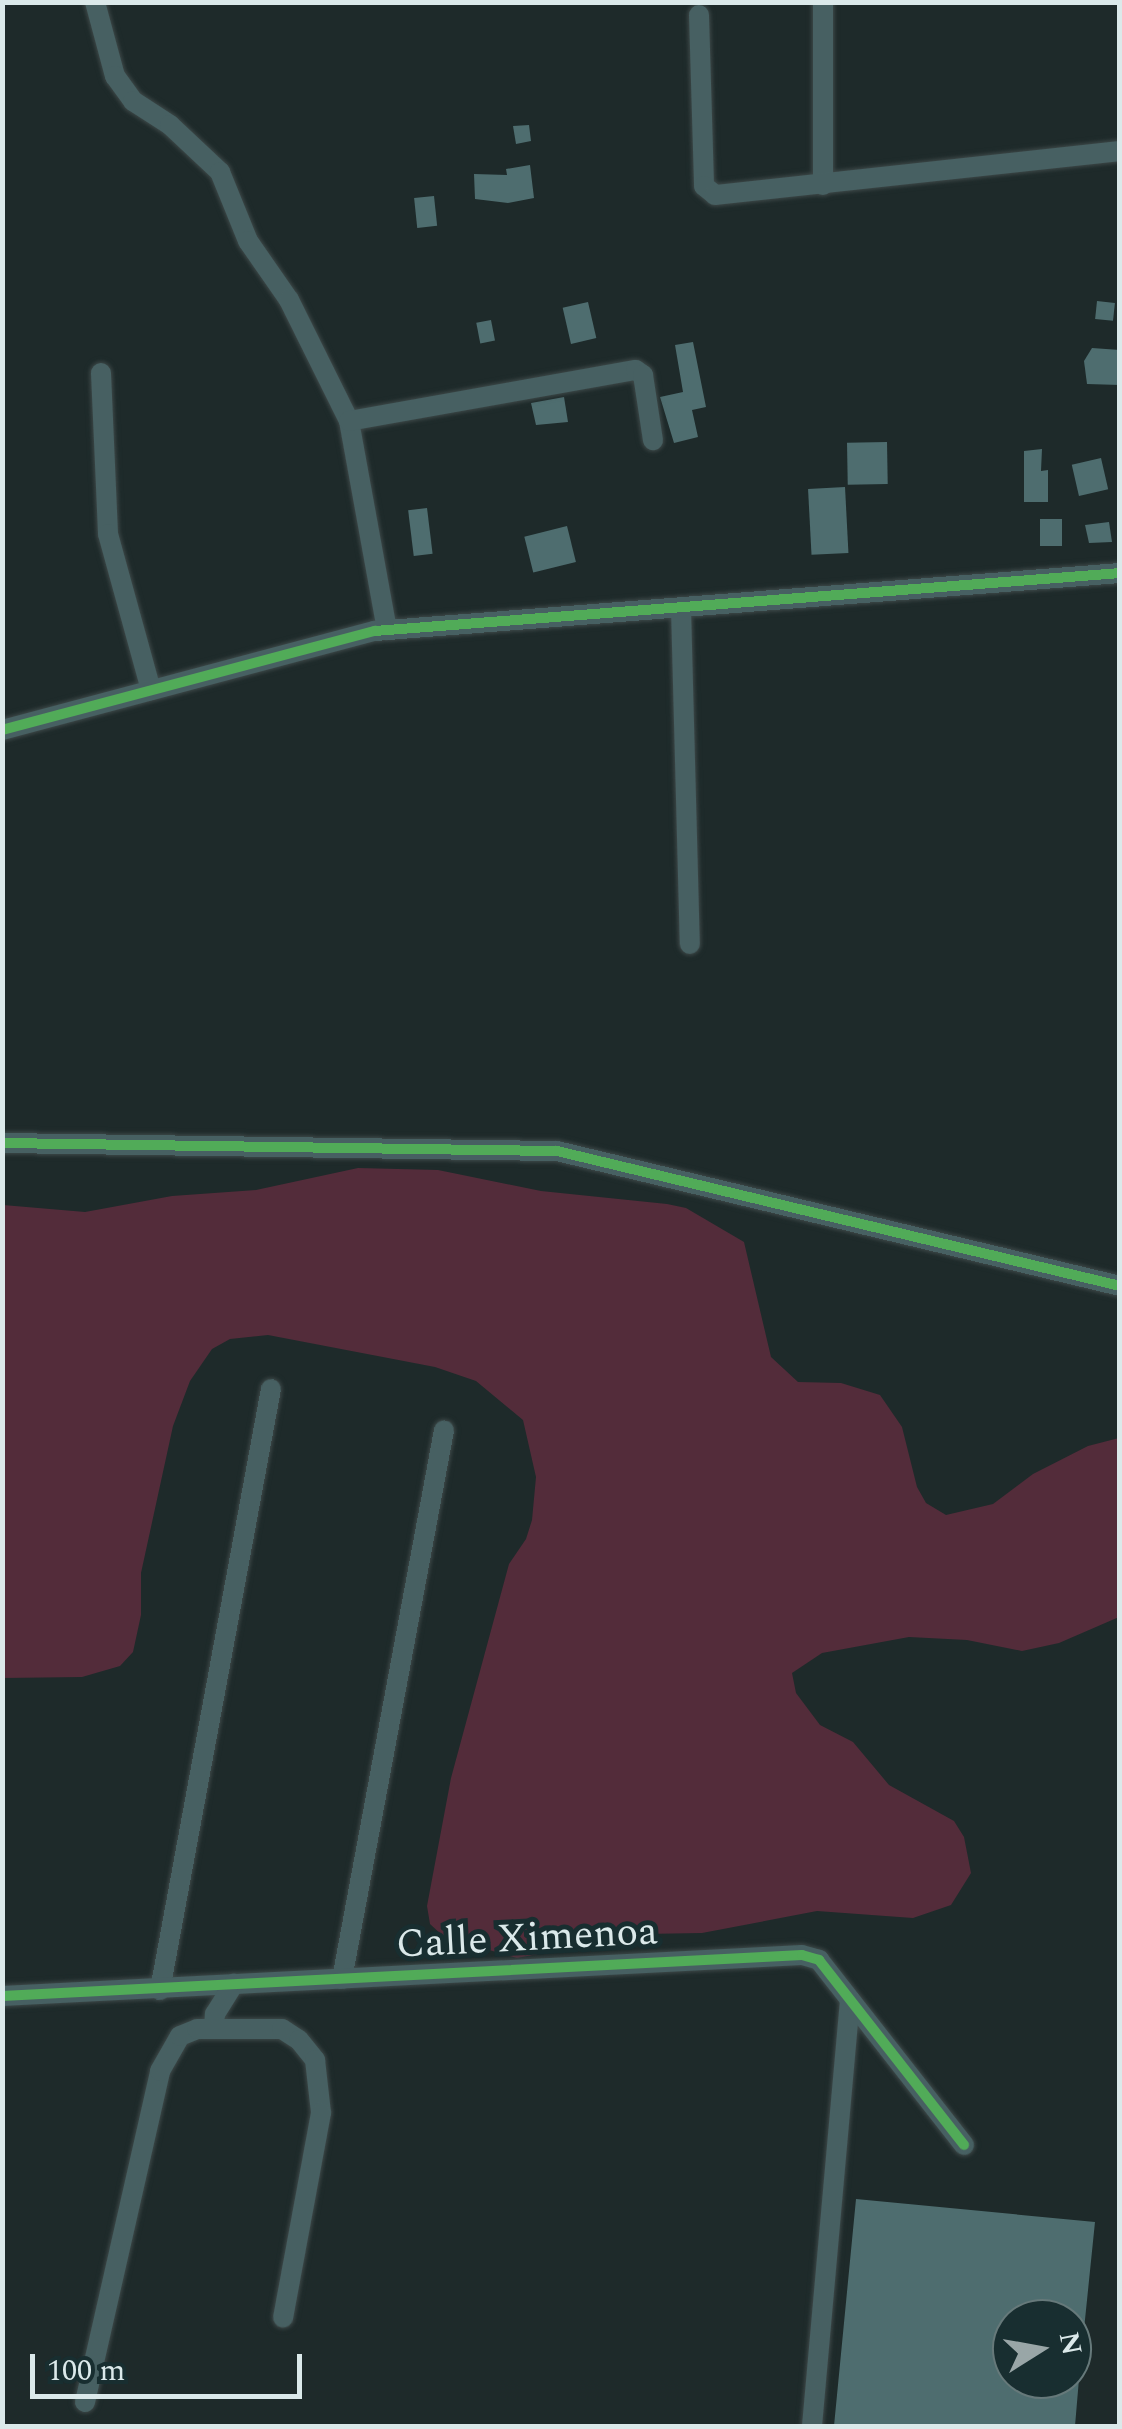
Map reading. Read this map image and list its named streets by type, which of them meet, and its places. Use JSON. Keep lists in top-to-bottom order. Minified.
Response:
{"streets":{"street":["Calle Ximenoa"]},"scale_bar":"100 m","north":"right"}
